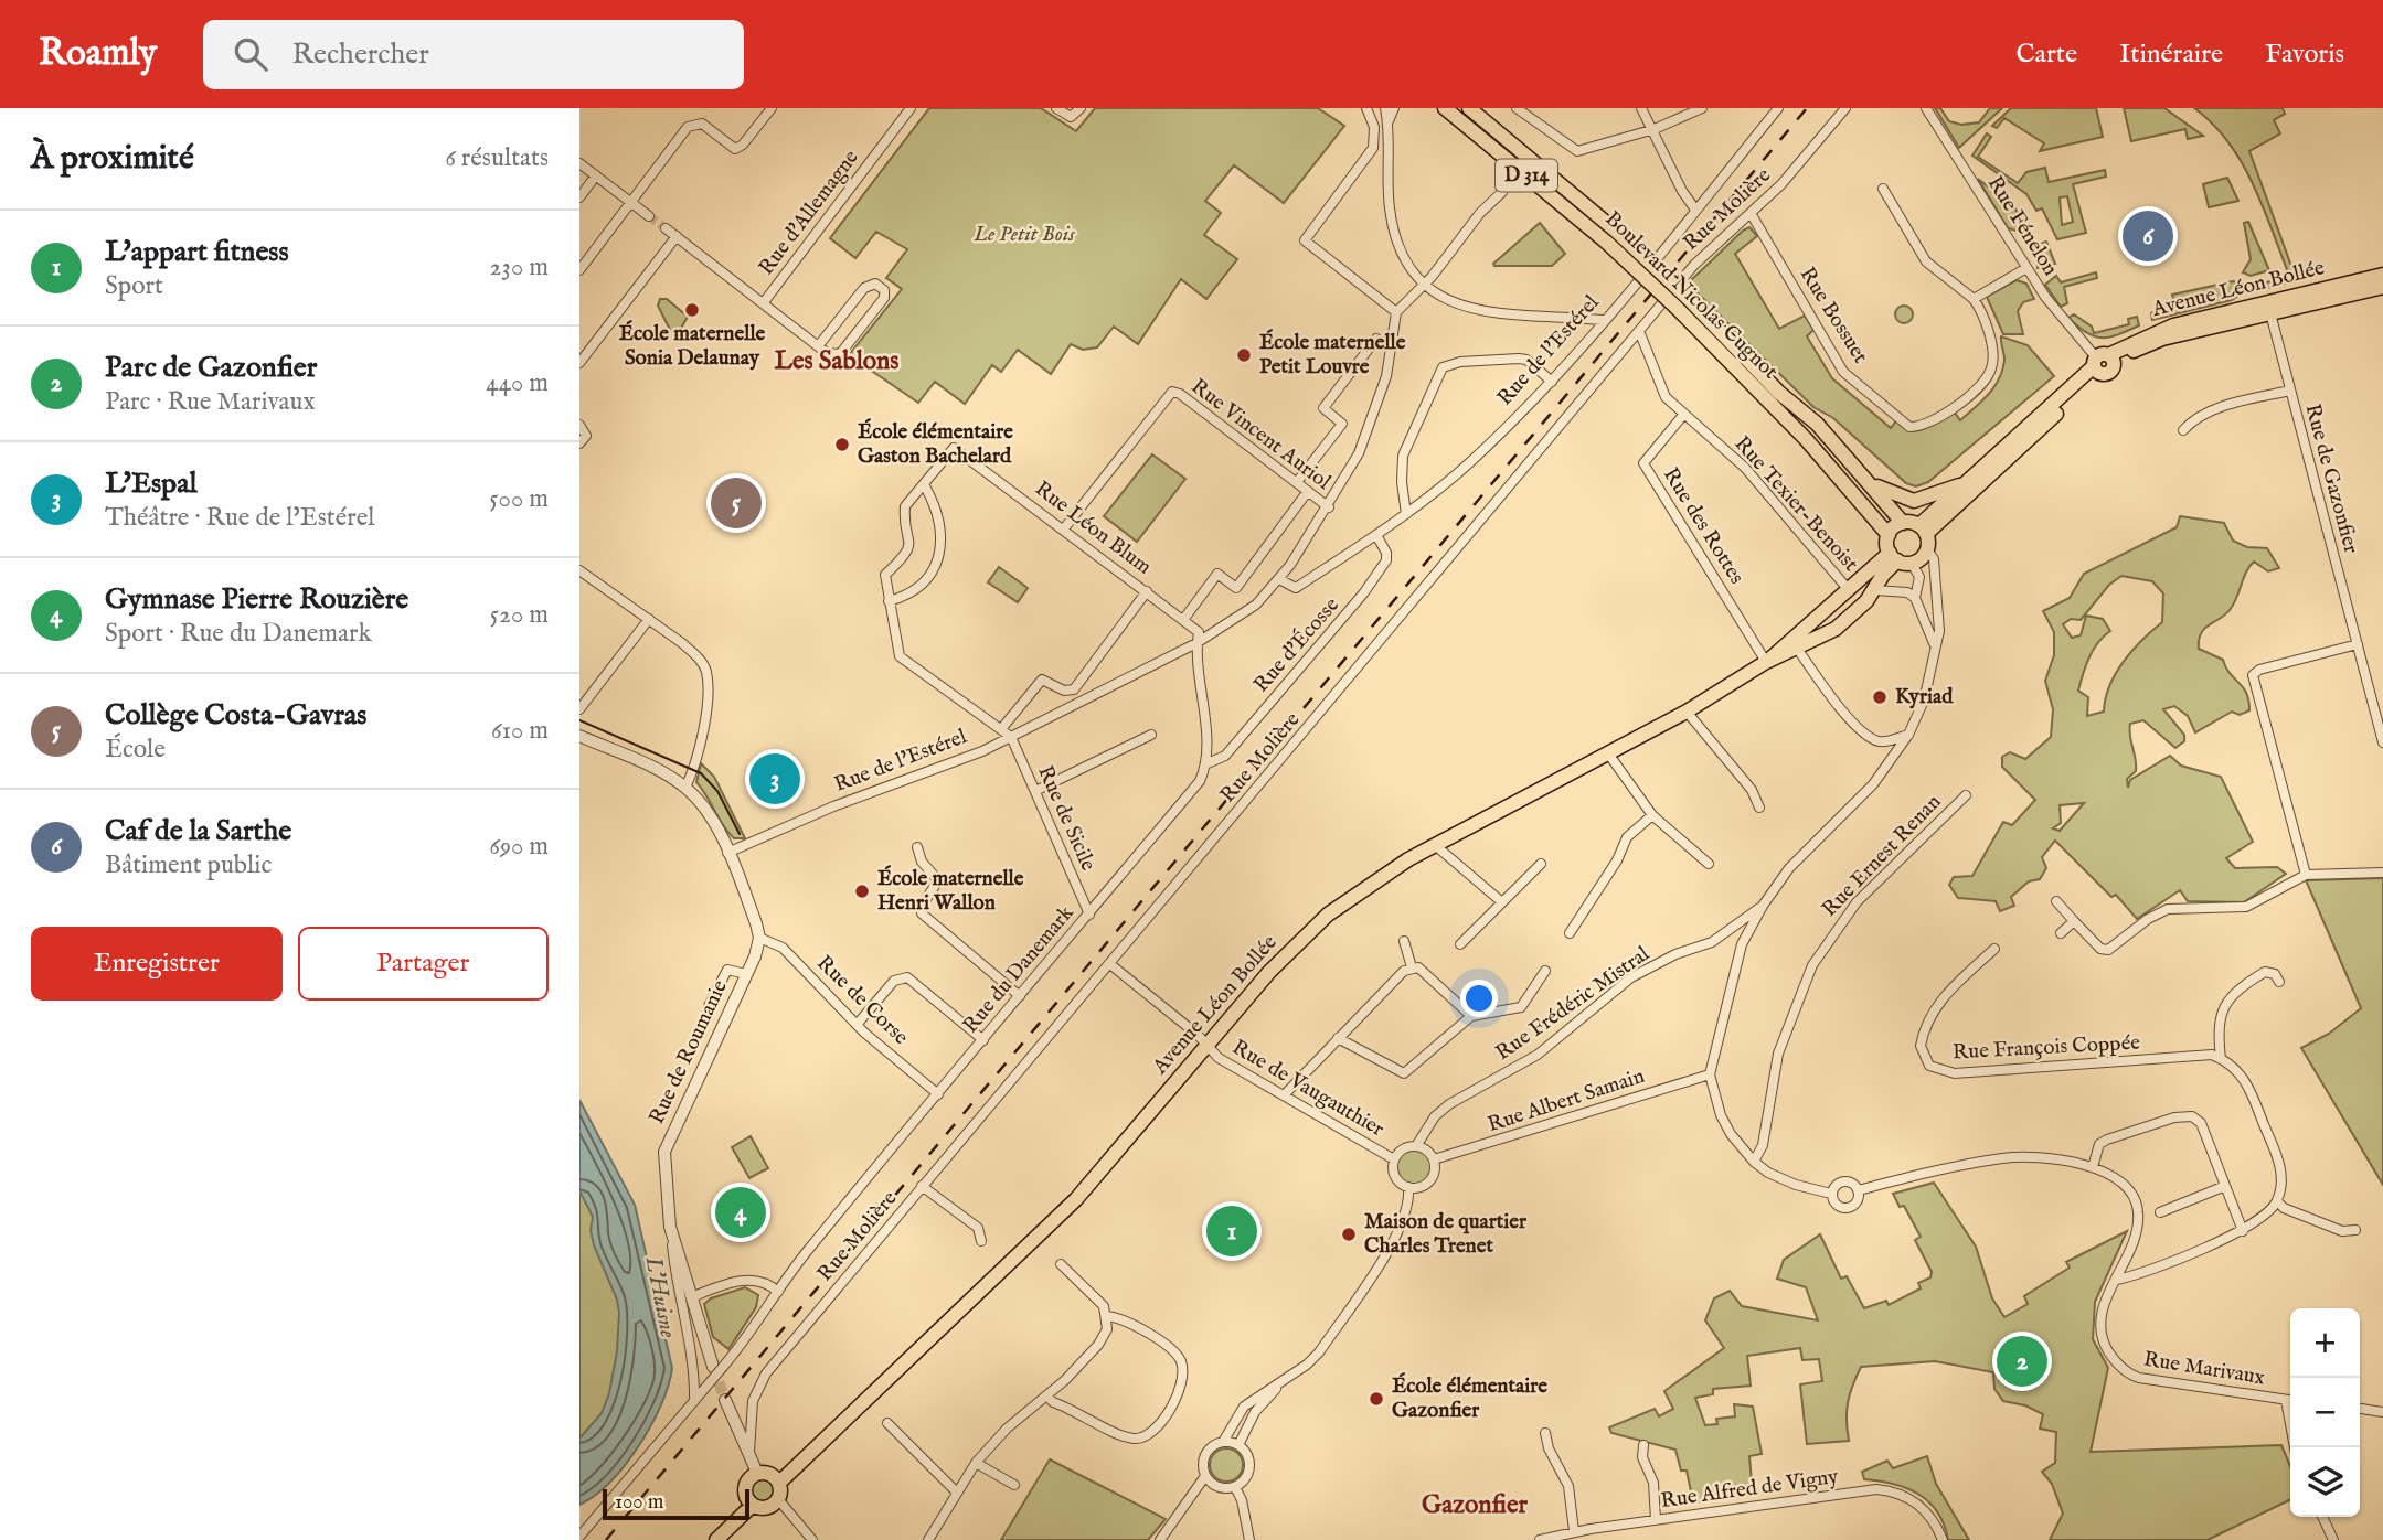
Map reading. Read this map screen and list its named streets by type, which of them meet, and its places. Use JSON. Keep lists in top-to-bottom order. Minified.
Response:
{"streets":{"main road":["D 314","Avenue Léon Bollée","Boulevard Nicolas Cugnot"],"street":["Rue Molière","Rue d'Allemagne","Rue Fénelon","Rue Bossuet","Rue de l'Estérel","Rue Vincent Auriol","Rue de Gazonfier","Rue Texier-Benoist","Rue des Rottes","Rue Léon Blum","Rue d'Écosse","Rue de Sicile","Rue Ernest Renan","Rue du Danemark","Rue de Corse","Rue Frédéric Mistral","Rue François Coppée","Rue de Roumanie","Rue de Vaugauthier","Rue Albert Samain","Rue Marivaux","Rue Alfred de Vigny"]},"crossings":[["Rue Molière","Rue Bossuet"],["Rue Molière","Rue Texier-Benoist"],["Rue Molière","Rue de Vaugauthier"],["Rue Fénelon","Avenue Léon Bollée"],["Avenue Léon Bollée","Boulevard Nicolas Cugnot"],["Avenue Léon Bollée","Rue de Gazonfier"],["Avenue Léon Bollée","Rue Texier-Benoist"],["Avenue Léon Bollée","Rue des Rottes"],["Avenue Léon Bollée","Rue de Vaugauthier"],["Rue de l'Estérel","Rue Vincent Auriol"],["Rue de l'Estérel","Rue Léon Blum"],["Rue de l'Estérel","Rue d'Écosse"],["Rue de l'Estérel","Rue de Sicile"],["Rue Vincent Auriol","Rue Léon Blum"],["Rue Texier-Benoist","Rue des Rottes"],["Rue d'Écosse","Rue du Danemark"],["Rue de Sicile","Rue du Danemark"],["Rue du Danemark","Rue de Corse"],["Rue du Danemark","Rue de Roumanie"],["Rue de Corse","Rue de Roumanie"],["Rue Frédéric Mistral","Rue de Vaugauthier"],["Rue Frédéric Mistral","Rue Albert Samain"],["Rue de Vaugauthier","Rue Albert Samain"]],"districts":["Les Sablons","Gazonfier"],"water":["L'Huisne"],"parks":["Le Petit Bois"],"places":["École maternelle Sonia Delaunay","École maternelle Petit Louvre","École élémentaire Gaston Bachelard","Kyriad","École maternelle Henri Wallon","Maison de quartier Charles Trenet","École élémentaire Gazonfier"],"scale_bar":"100 m","page":{"header":"Roamly","search":"Rechercher","nav":["Carte","Itinéraire","Favoris"],"heading":["À proximité","6 résultats"],"pins":["6","5","3","4","1","2"],"list":[{"mark":"1","name":"L'appart fitness","note":"Sport","value":"230 m"},{"mark":"2","name":"Parc de Gazonfier","note":"Parc · Rue Marivaux","value":"440 m"},{"mark":"3","name":"L'Espal","note":"Théâtre · Rue de l'Estérel","value":"500 m"},{"mark":"4","name":"Gymnase Pierre Rouzière","note":"Sport · Rue du Danemark","value":"520 m"},{"mark":"5","name":"Collège Costa-Gavras","note":"École","value":"610 m"},{"mark":"6","name":"Caf de la Sarthe","note":"Bâtiment public","value":"690 m"}],"buttons":["Enregistrer","Partager"],"map_buttons":["+","−"],"scale":"100 m"}}
